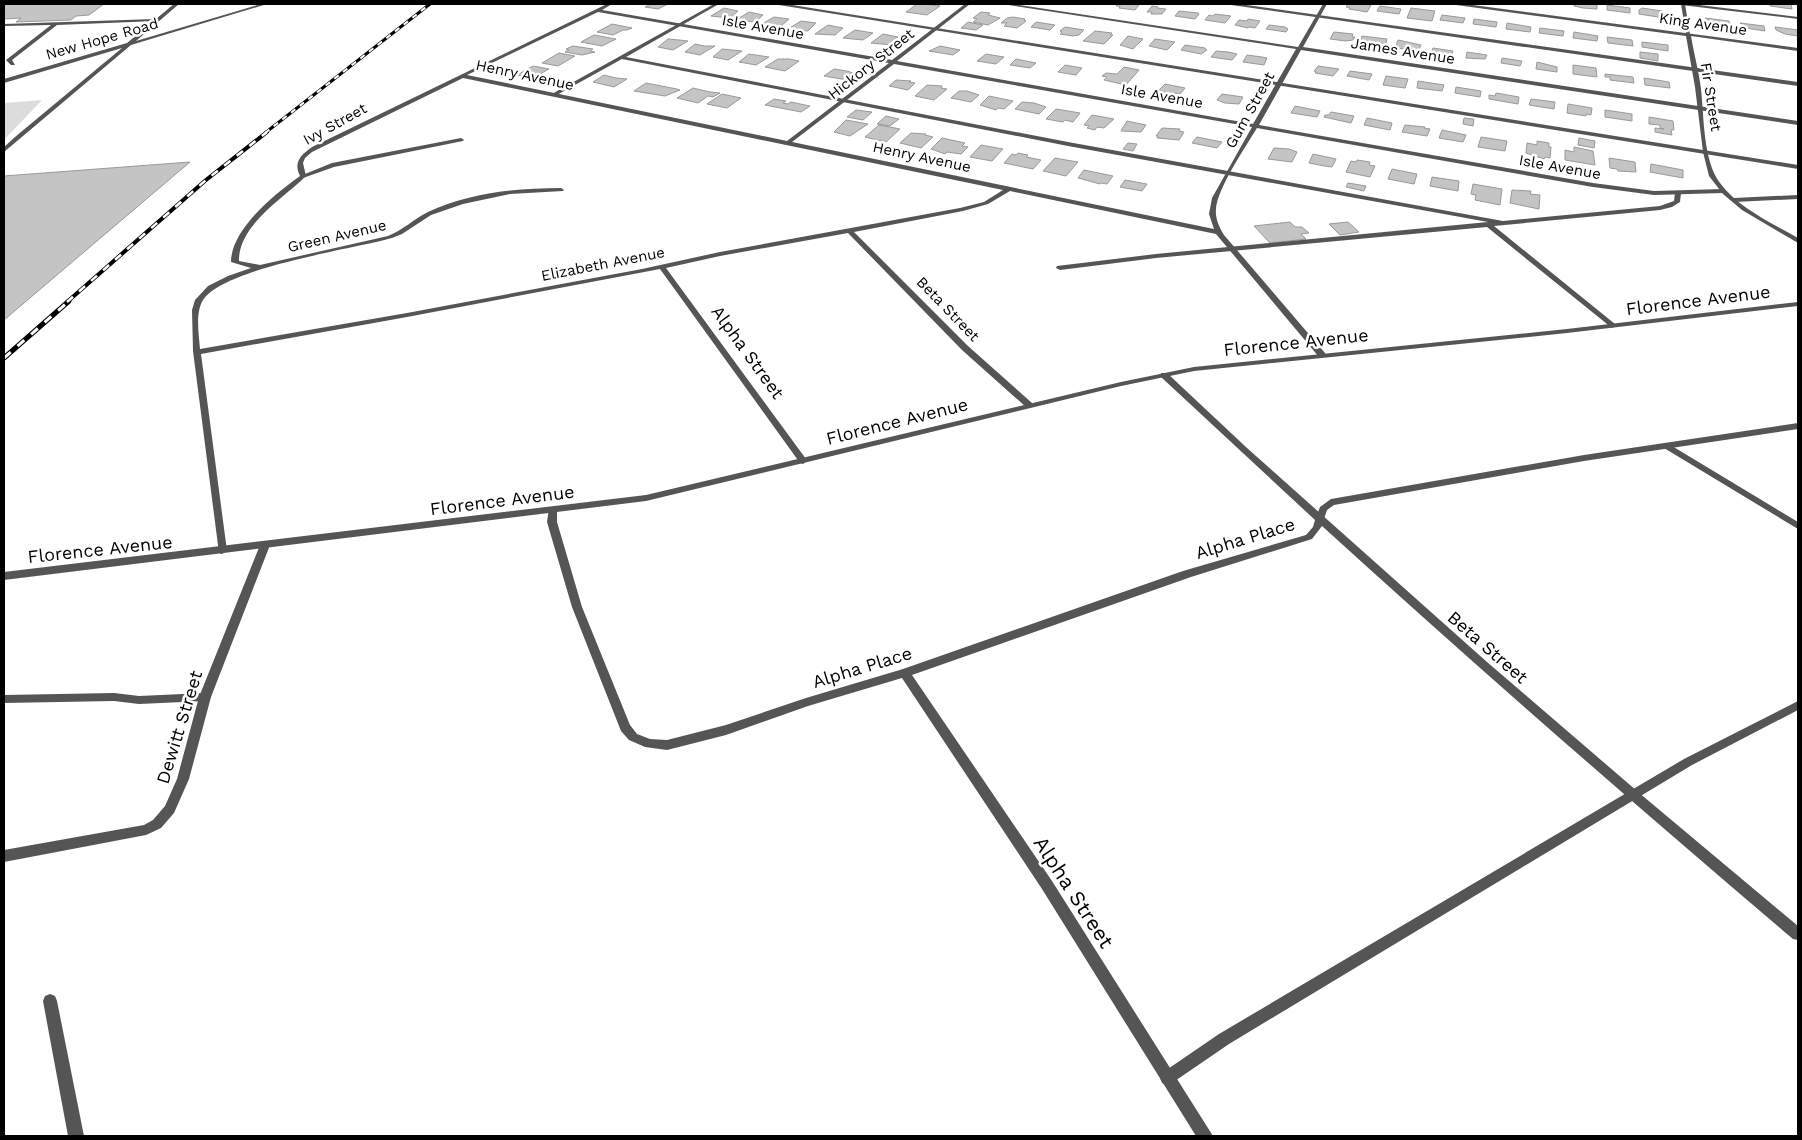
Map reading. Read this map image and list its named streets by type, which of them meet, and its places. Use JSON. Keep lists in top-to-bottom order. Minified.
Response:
{"streets":{"street":["King Avenue","Isle Avenue","New Hope Road","James Avenue","Hickory Street","Henry Avenue","Fir Street","Gum Street","Ivy Street","Green Avenue","Elizabeth Avenue","Florence Avenue","Beta Street","Alpha Street","Alpha Place","Dewitt Street"]},"crossings":[["King Avenue","Fir Street"],["Isle Avenue","Hickory Street"],["Isle Avenue","Fir Street"],["Isle Avenue","Gum Street"],["Isle Avenue","Ivy Street"],["James Avenue","Fir Street"],["James Avenue","Gum Street"],["Hickory Street","Henry Avenue"],["Henry Avenue","Gum Street"],["Henry Avenue","Ivy Street"],["Henry Avenue","Elizabeth Avenue"],["Elizabeth Avenue","Beta Street"],["Elizabeth Avenue","Alpha Street"],["Florence Avenue","Beta Street"],["Florence Avenue","Alpha Street"],["Florence Avenue","Alpha Place"],["Florence Avenue","Dewitt Street"],["Beta Street","Alpha Place"],["Alpha Street","Alpha Place"]]}
